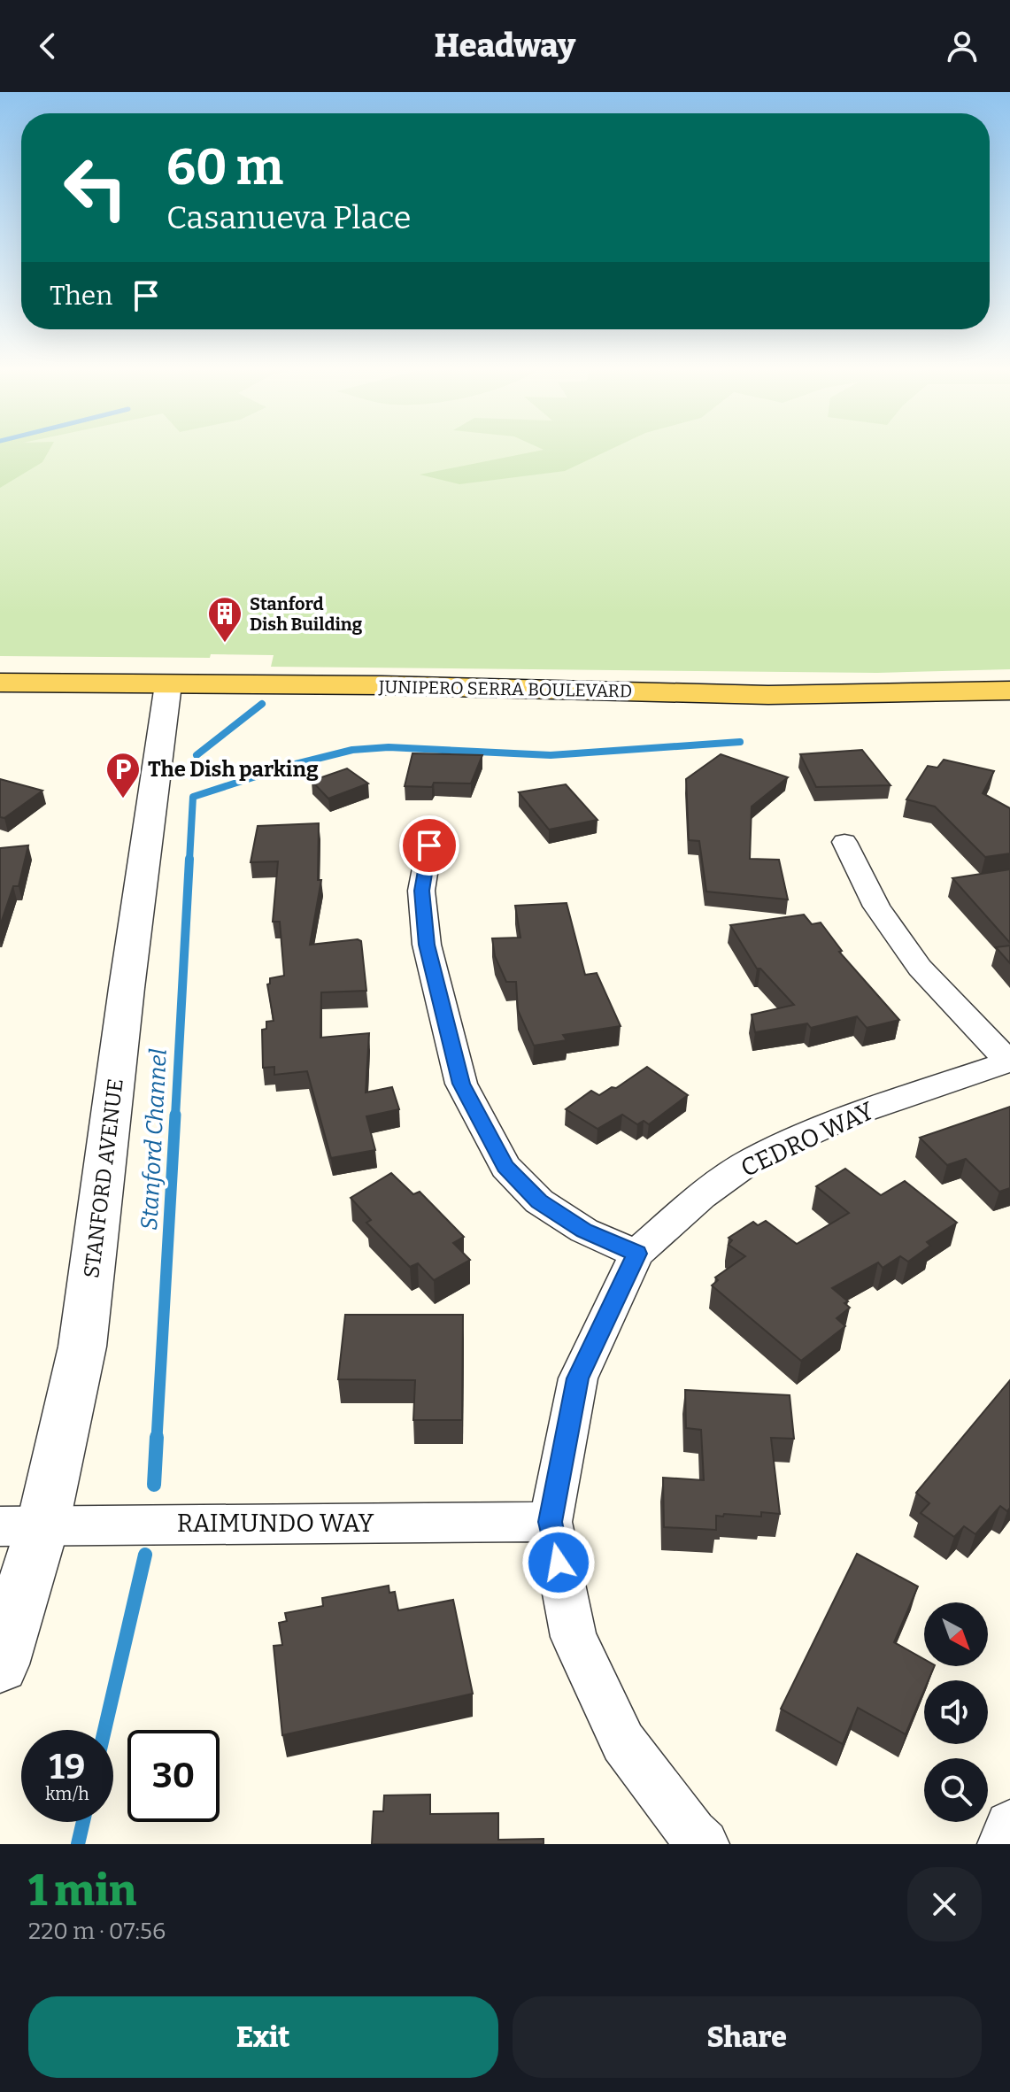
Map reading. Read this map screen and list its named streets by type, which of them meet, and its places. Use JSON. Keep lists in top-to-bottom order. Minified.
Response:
{"streets":{"main road":["JUNIPERO SERRA BOULEVARD"],"street":["CEDRO WAY","STANFORD AVENUE","RAIMUNDO WAY"]},"crossings":[["JUNIPERO SERRA BOULEVARD","STANFORD AVENUE"],["CEDRO WAY","RAIMUNDO WAY"],["STANFORD AVENUE","RAIMUNDO WAY"]],"water":["Stanford Channel"],"places":{"building":["Stanford Dish Building"],"parking":["The Dish parking"]},"north":"bottom right","page":{"header":"Headway","turn":["60 m","Casanueva Place"],"then":"Then","speed":"19 km/h","limit":"30","heading":["1 min","220 m · 07:56"],"buttons":["Exit","Share"]}}
